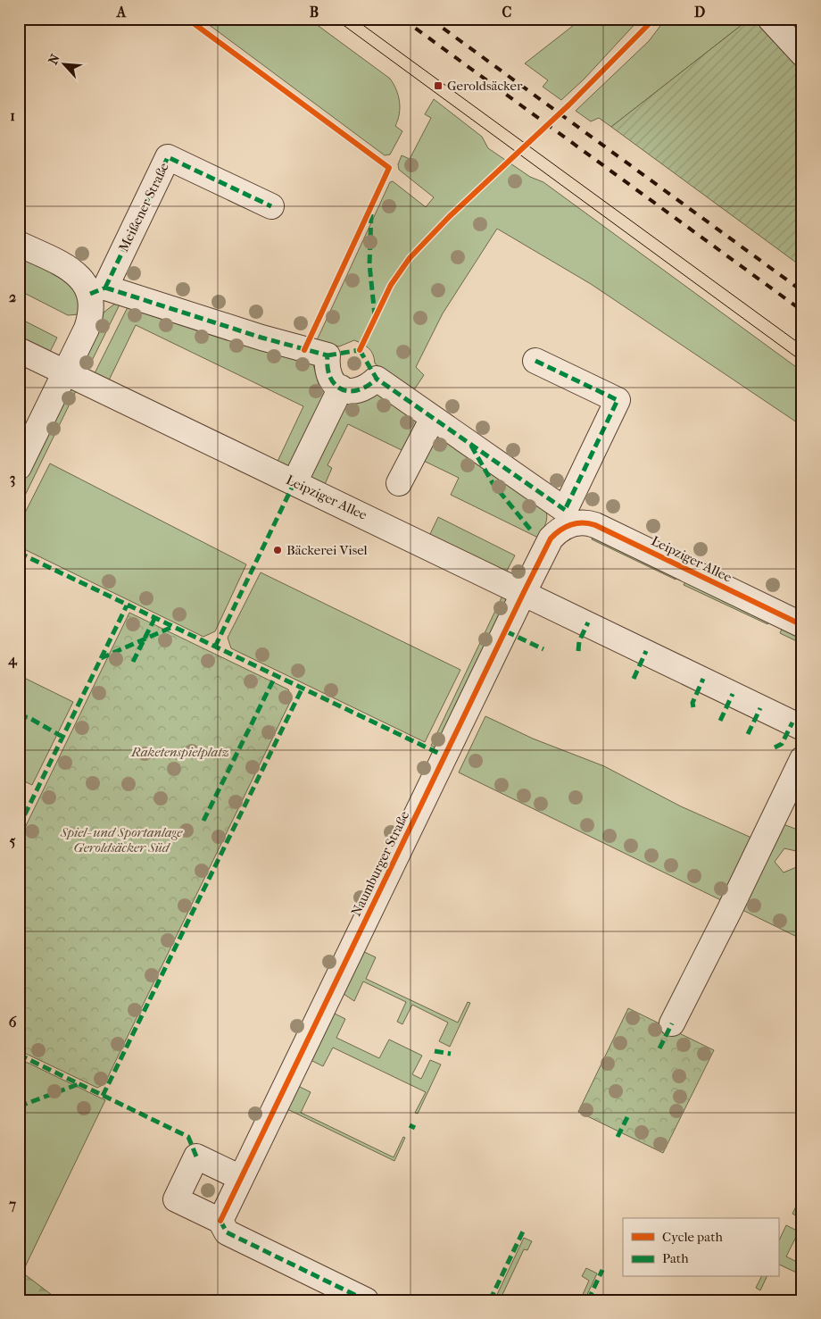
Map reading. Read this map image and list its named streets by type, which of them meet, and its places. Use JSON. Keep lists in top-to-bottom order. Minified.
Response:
{"streets":{"street":["Meißener Straße","Leipziger Allee","Naumburger Straße"]},"crossings":[["Meißener Straße","Leipziger Allee"],["Leipziger Allee","Naumburger Straße"]],"parks":["Raketenspielplatz","Spiel- und Sportanlage Geroldsäcker Süd"],"places":{"transit":["Geroldsäcker"],"other":["Bäckerei Visel"]},"legend":["Cycle path","Path"],"north":"top left","grid":{"columns":["A","B","C","D"],"rows":["1","2","3","4","5","6","7"]}}
